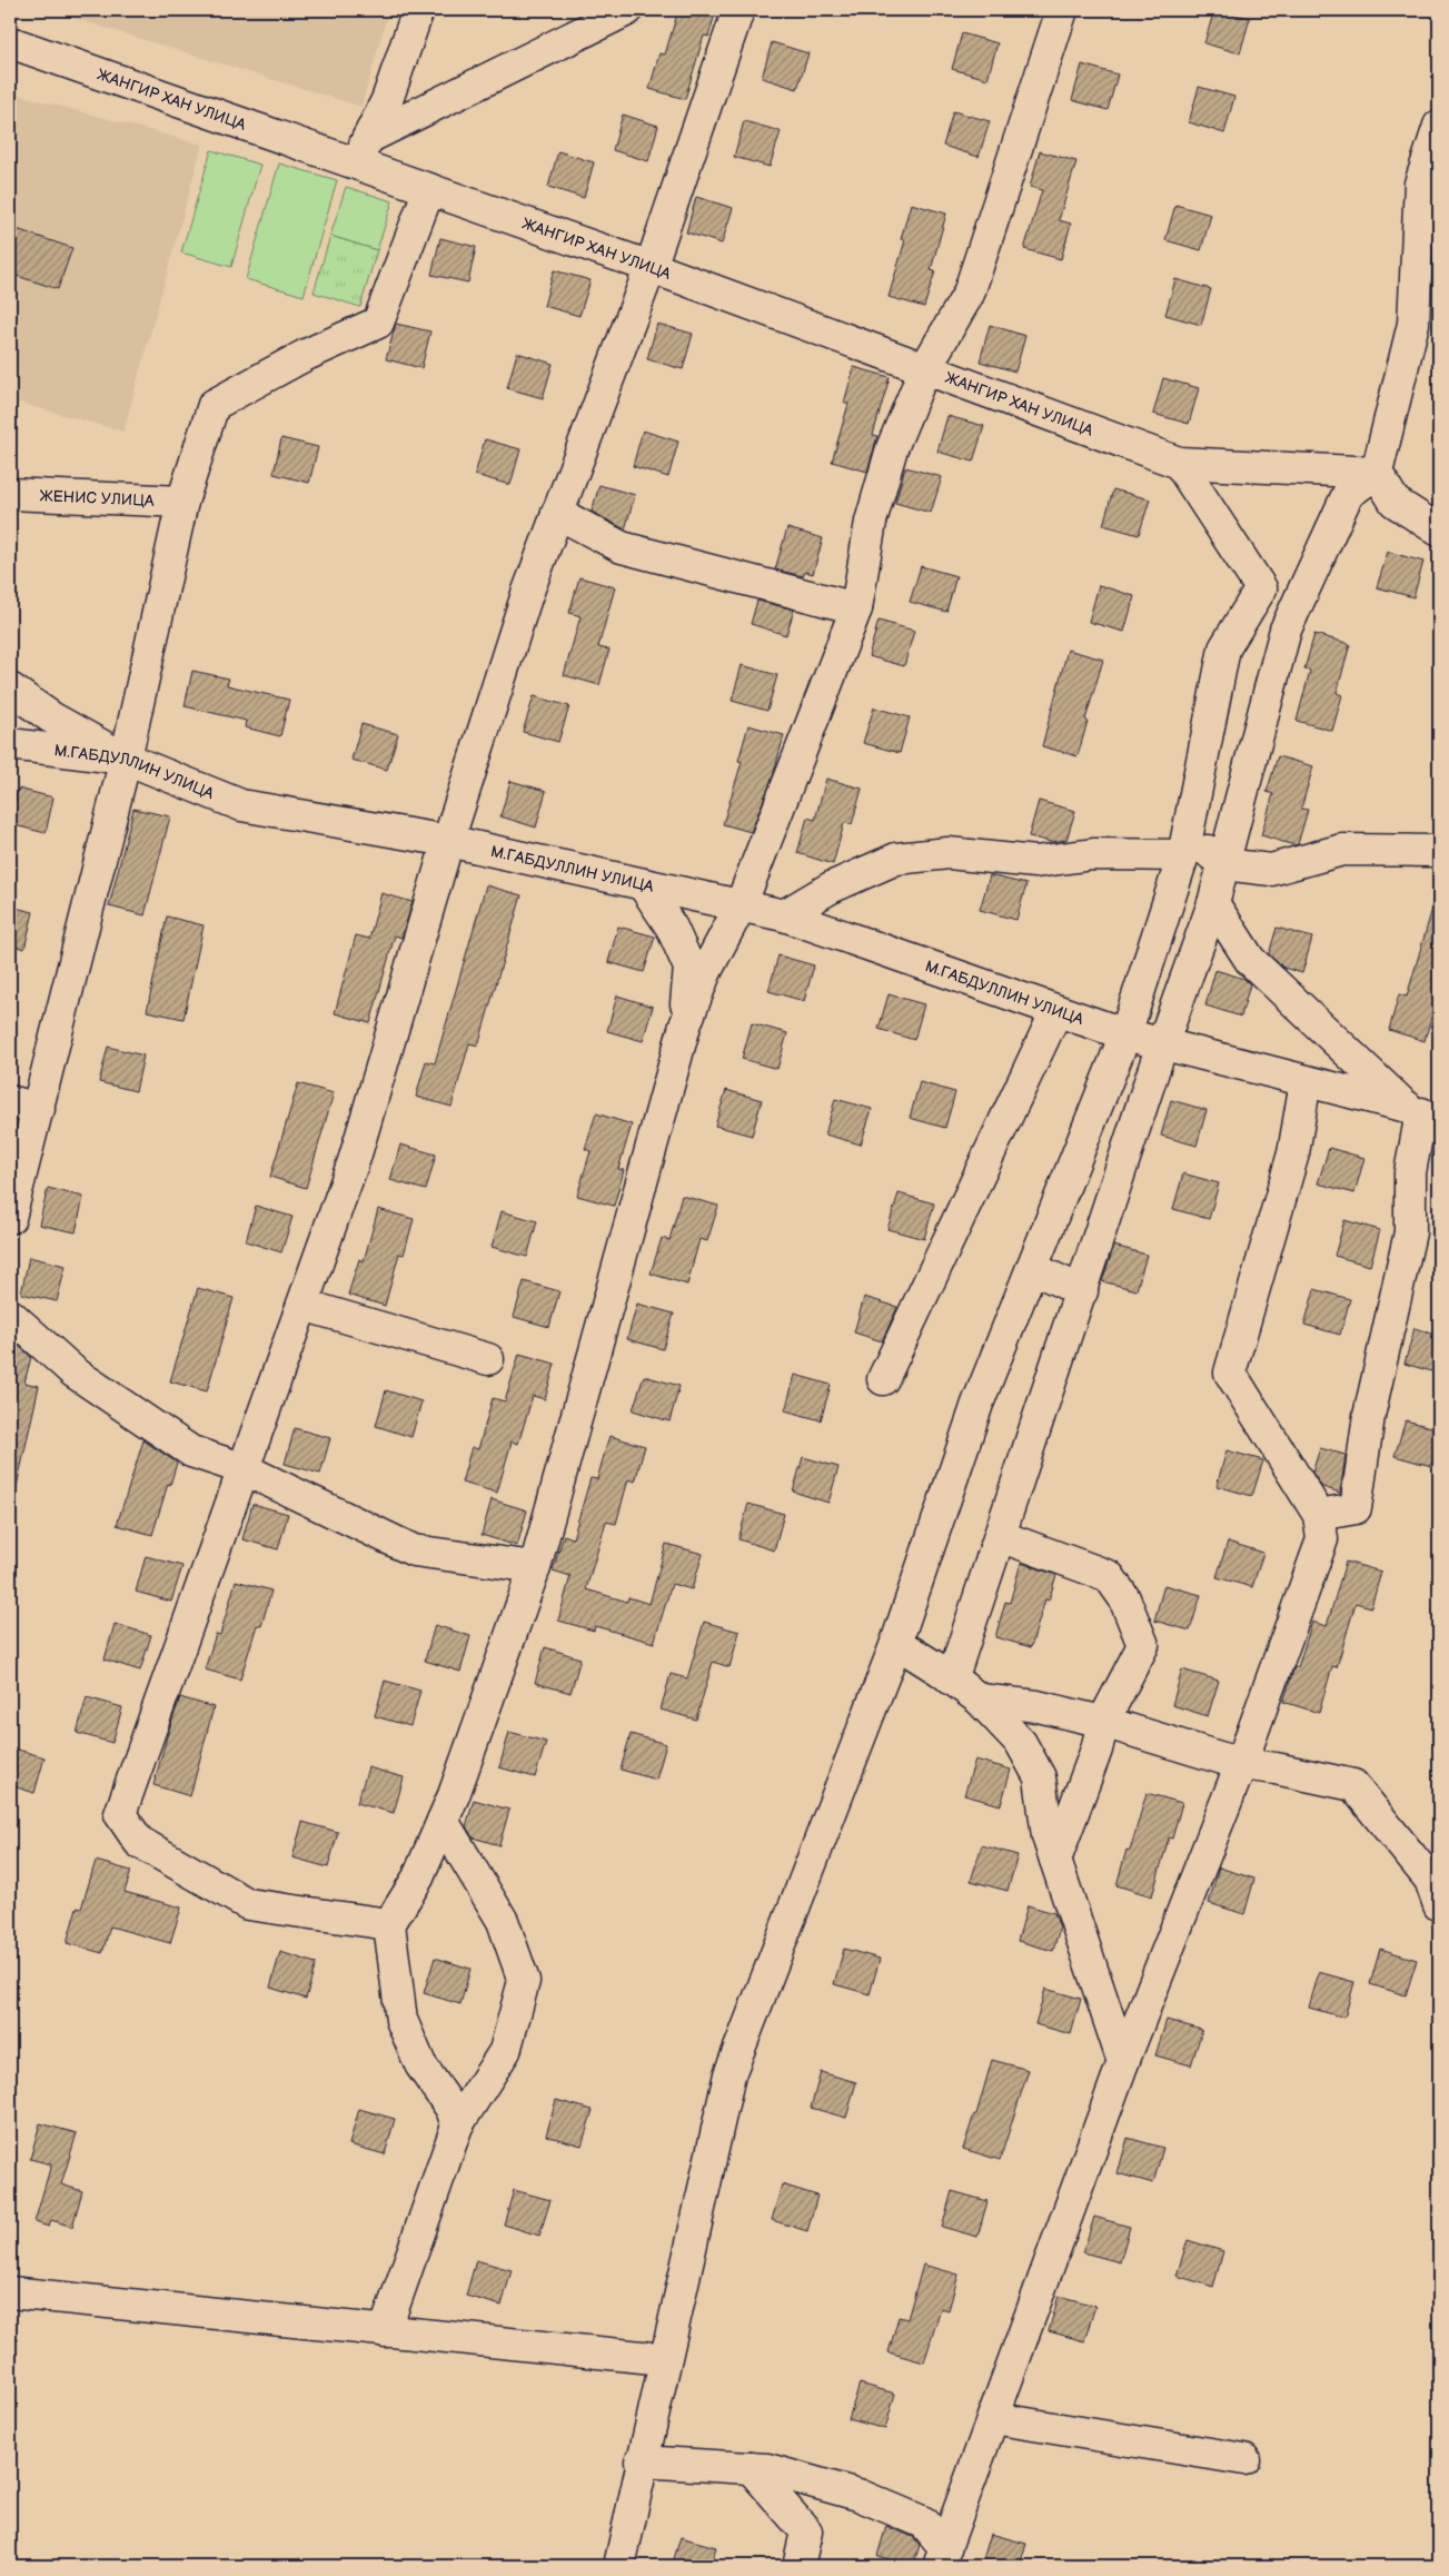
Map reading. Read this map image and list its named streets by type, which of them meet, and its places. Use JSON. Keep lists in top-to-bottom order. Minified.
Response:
{"streets":{"street":["ЖАНГИР ХАН УЛИЦА","ЖЕНИС УЛИЦА","М.ГАБДУЛЛИН УЛИЦА"]}}
